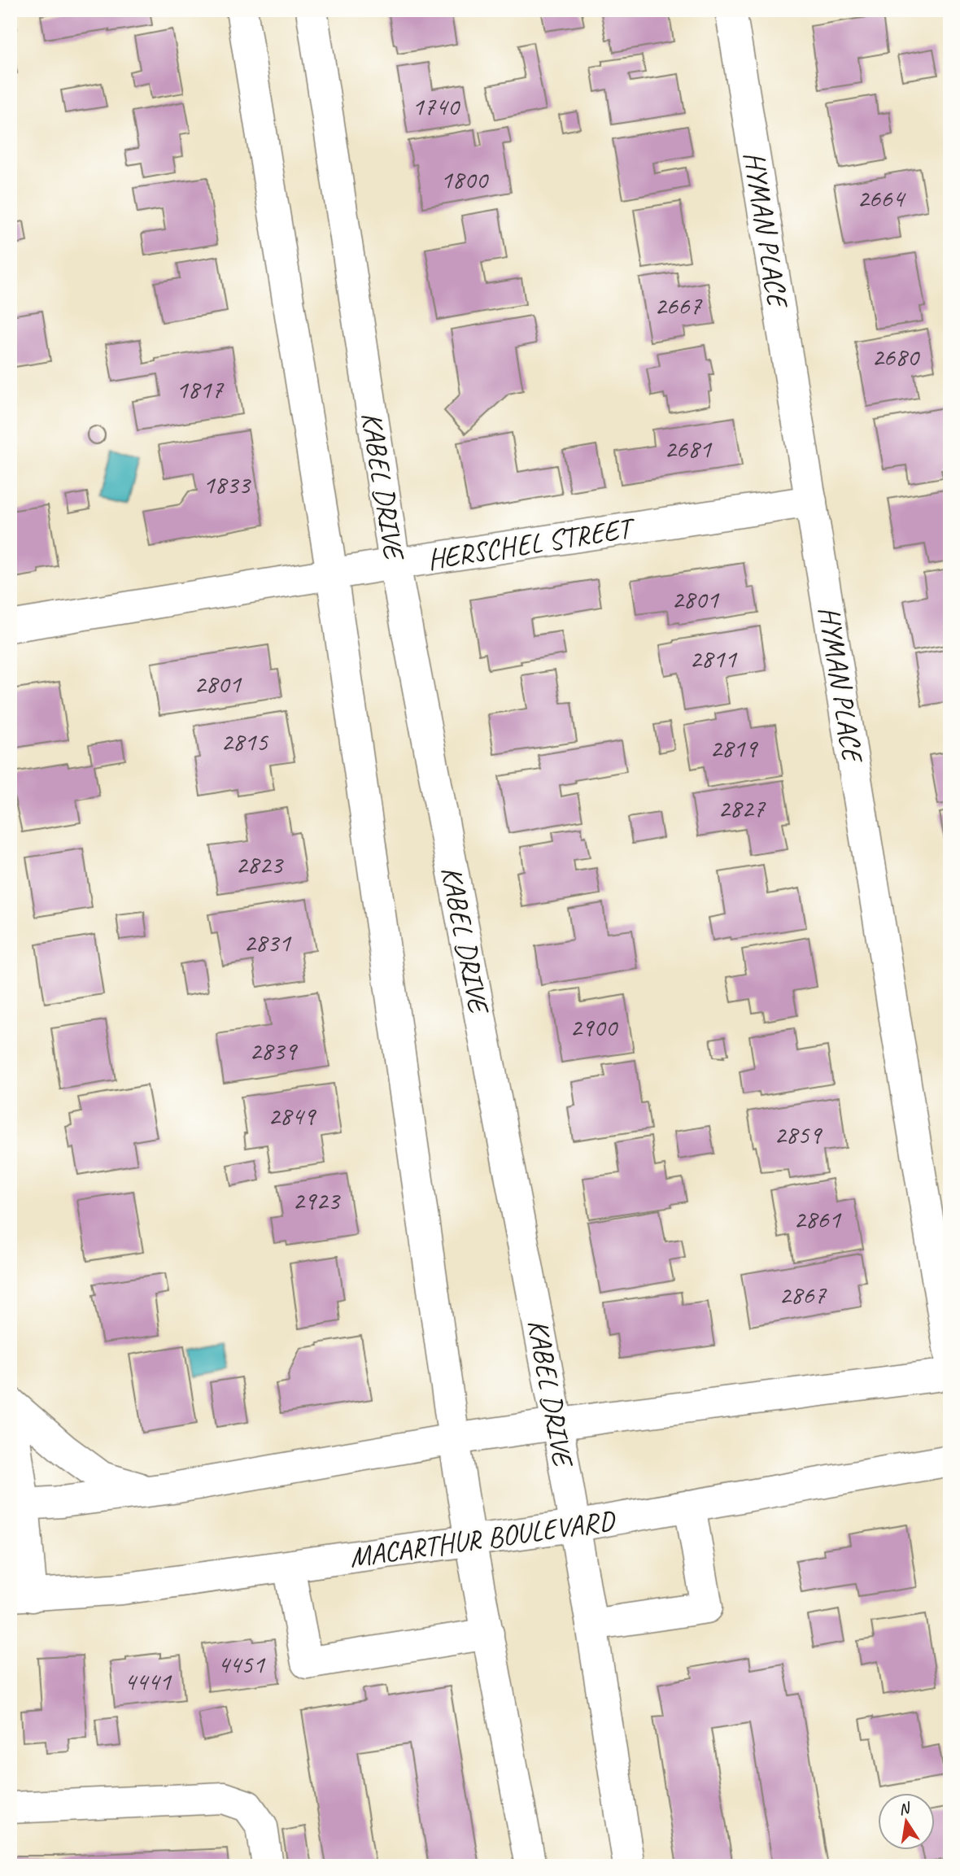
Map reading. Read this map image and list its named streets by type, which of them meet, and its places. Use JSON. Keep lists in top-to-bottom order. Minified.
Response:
{"streets":{"street":["HYMAN PLACE","KABEL DRIVE","HERSCHEL STREET","MACARTHUR BOULEVARD"]},"crossings":[["HYMAN PLACE","HERSCHEL STREET"],["KABEL DRIVE","HERSCHEL STREET"],["KABEL DRIVE","MACARTHUR BOULEVARD"]],"house_numbers":["1740","1800","2664","2667","2680","1817","2681","1833","2801","2811","2801","2815","2819","2827","2823","2831","2900","2839","2849","2859","2923","2861","2867","4451","4441"],"north":"top"}
